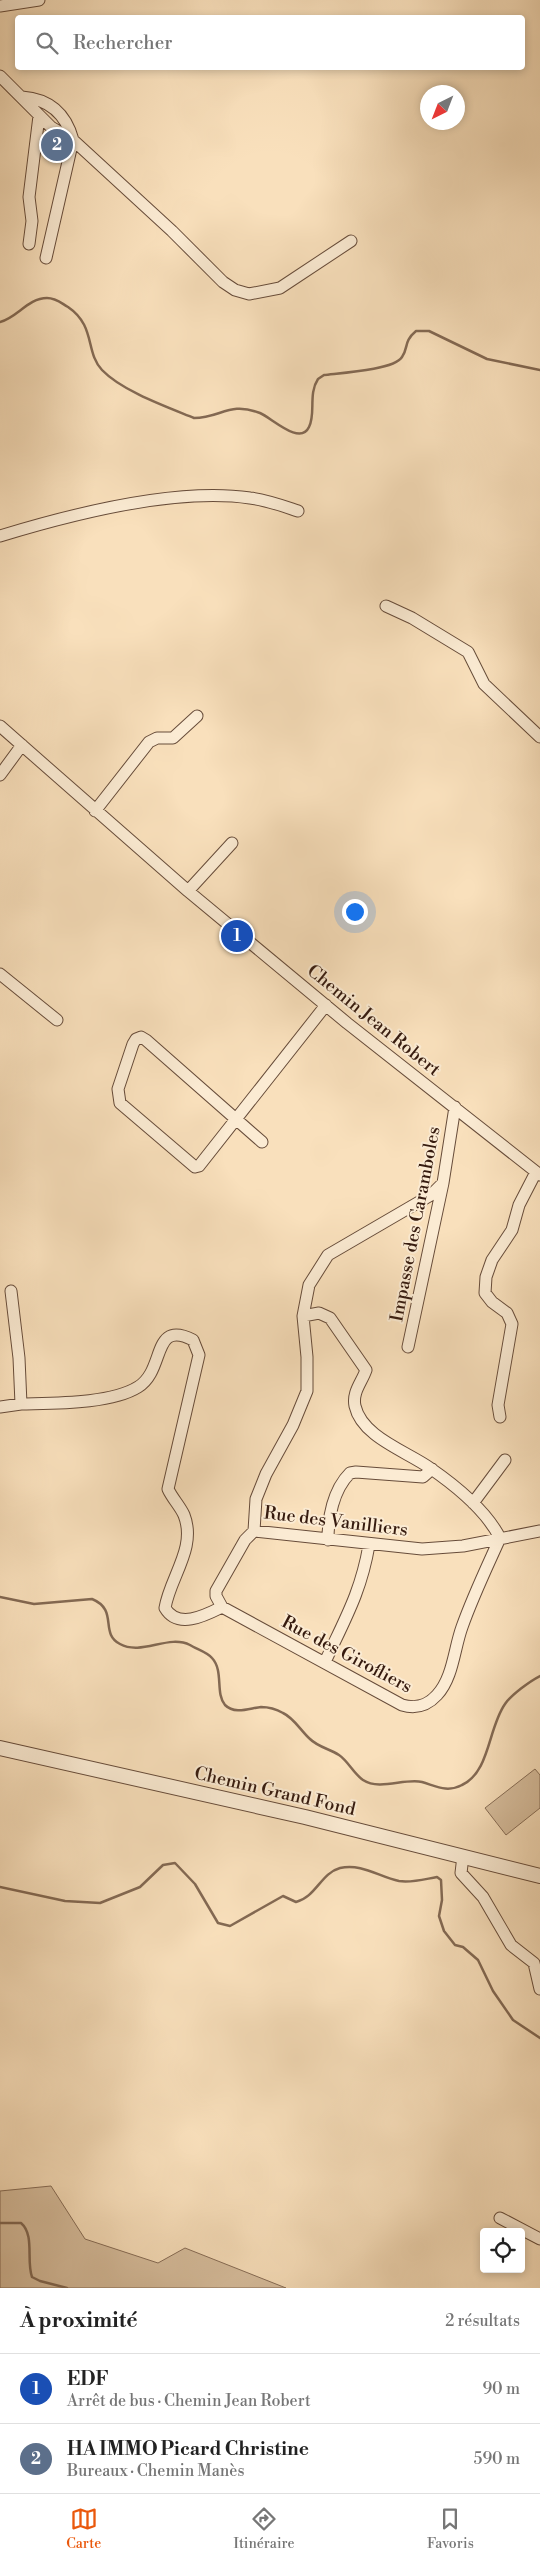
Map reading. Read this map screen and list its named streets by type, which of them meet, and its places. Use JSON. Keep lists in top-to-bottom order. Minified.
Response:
{"streets":{"street":["Chemin Jean Robert","Impasse des Caramboles","Rue des Vanilliers","Rue des Girofliers","Chemin Grand Fond"]},"crossings":[["Chemin Jean Robert","Impasse des Caramboles"],["Impasse des Caramboles","Rue des Vanilliers"],["Rue des Vanilliers","Rue des Girofliers"]],"north":"bottom left","page":{"search":"Rechercher","pins":["2","1"],"heading":["À proximité","2 résultats"],"list":[{"mark":"1","name":"EDF","note":"Arrêt de bus · Chemin Jean Robert","value":"90 m"},{"mark":"2","name":"HA IMMO Picard Christine","note":"Bureaux · Chemin Manès","value":"590 m"}],"nav":["Carte","Itinéraire","Favoris"]}}
